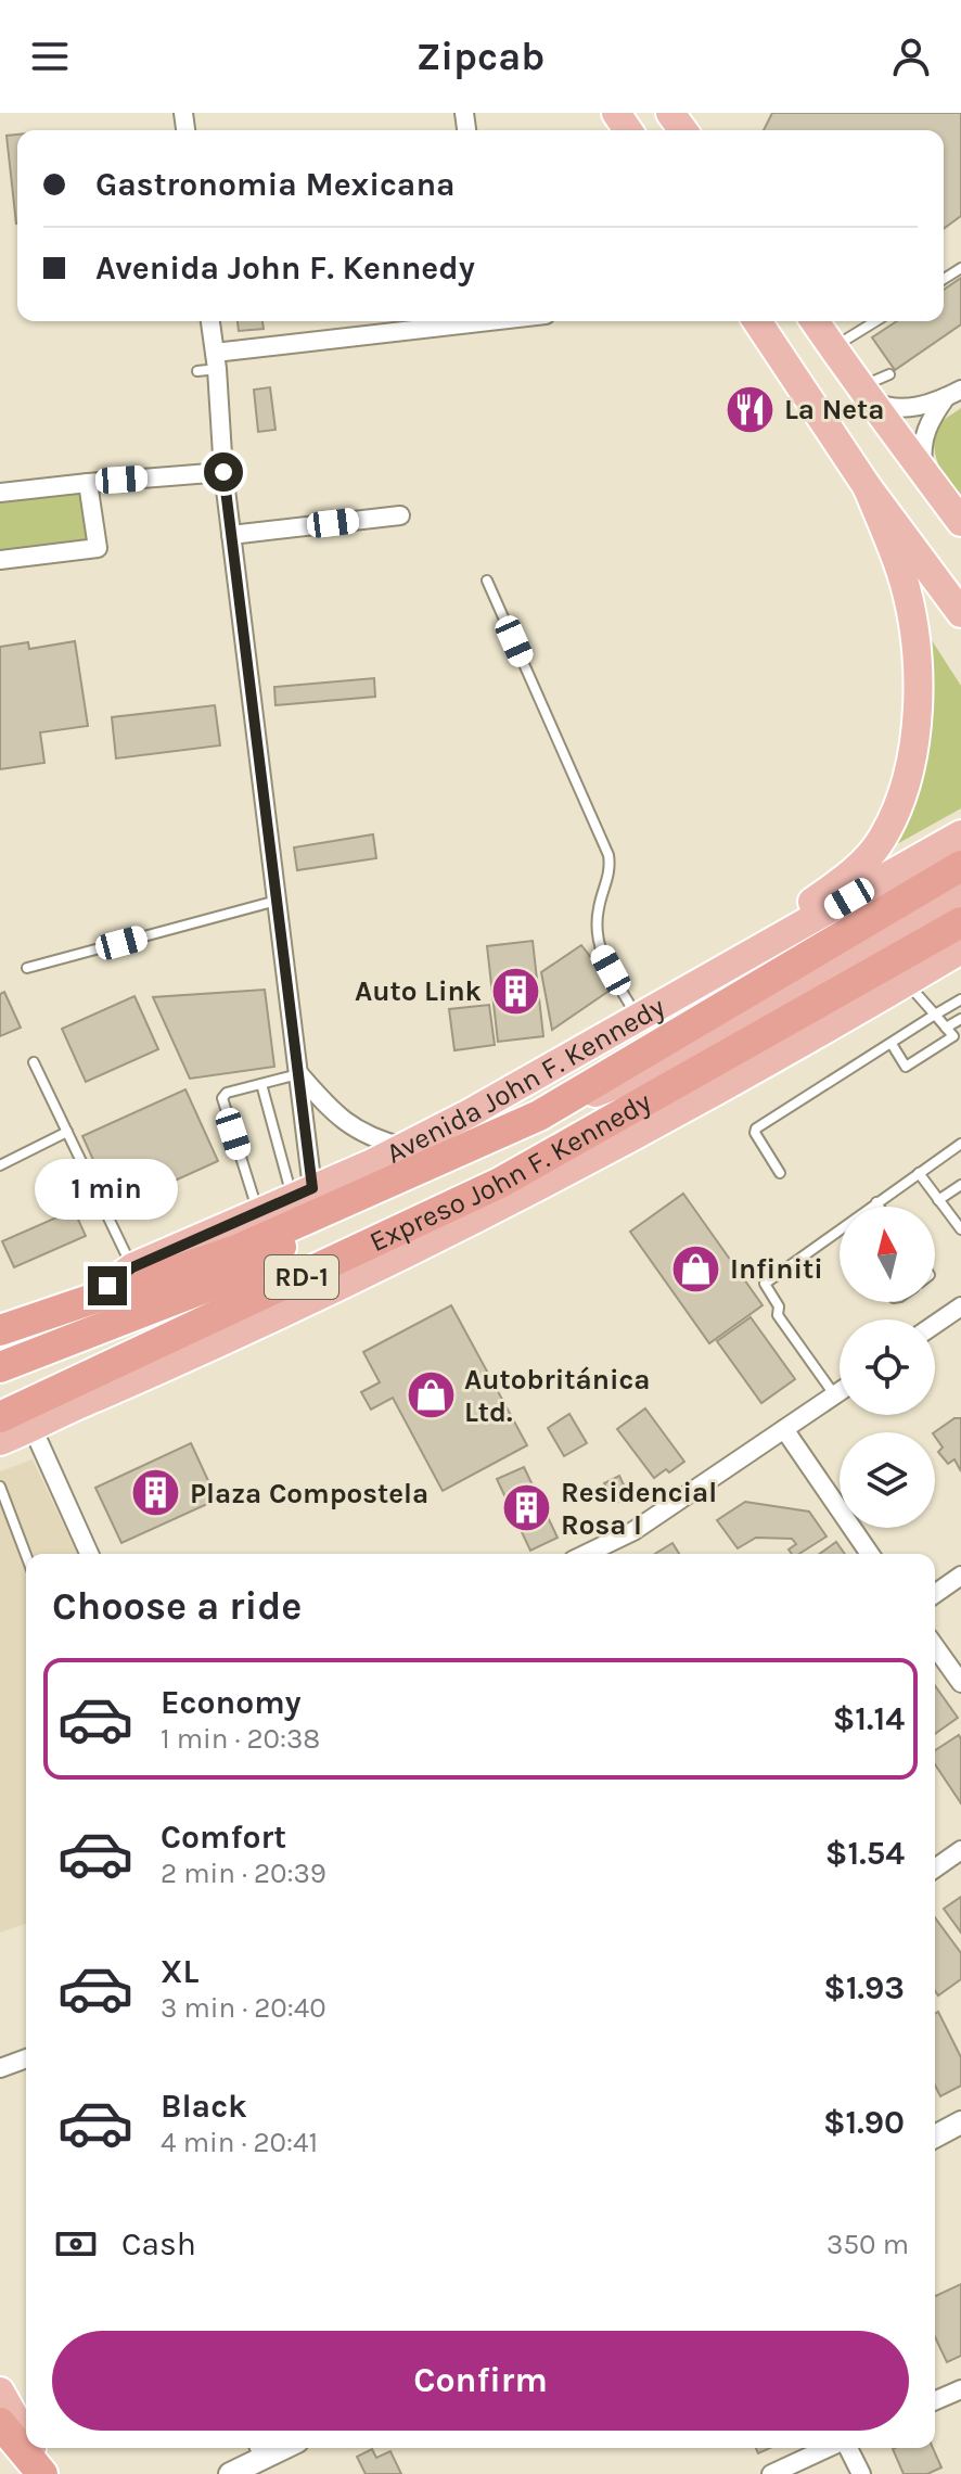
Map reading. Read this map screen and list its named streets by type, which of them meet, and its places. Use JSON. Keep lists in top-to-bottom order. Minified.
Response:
{"streets":{"highway":["Expreso John F. Kennedy","RD-1"],"main road":["Avenida John F. Kennedy"]},"crossings":[["Avenida John F. Kennedy","Expreso John F. Kennedy"],["Expreso John F. Kennedy","RD-1"]],"places":{"restaurant":["La Neta"],"building":["Auto Link","Plaza Compostela","Residencial Rosa I"],"shop":["Infiniti","Autobritánica Ltd."]},"north":"top","page":{"header":"Zipcab","banner":["Gastronomia Mexicana","Avenida John F. Kennedy"],"bubble":"1 min","heading":"Choose a ride","list":[{"name":"Economy","note":"1 min · 20:38","value":"$1.14"},{"name":"Comfort","note":"2 min · 20:39","value":"$1.54"},{"name":"XL","note":"3 min · 20:40","value":"$1.93"},{"name":"Black","note":"4 min · 20:41","value":"$1.90"}],"pay":["Cash","350 m"],"buttons":"Confirm"}}
